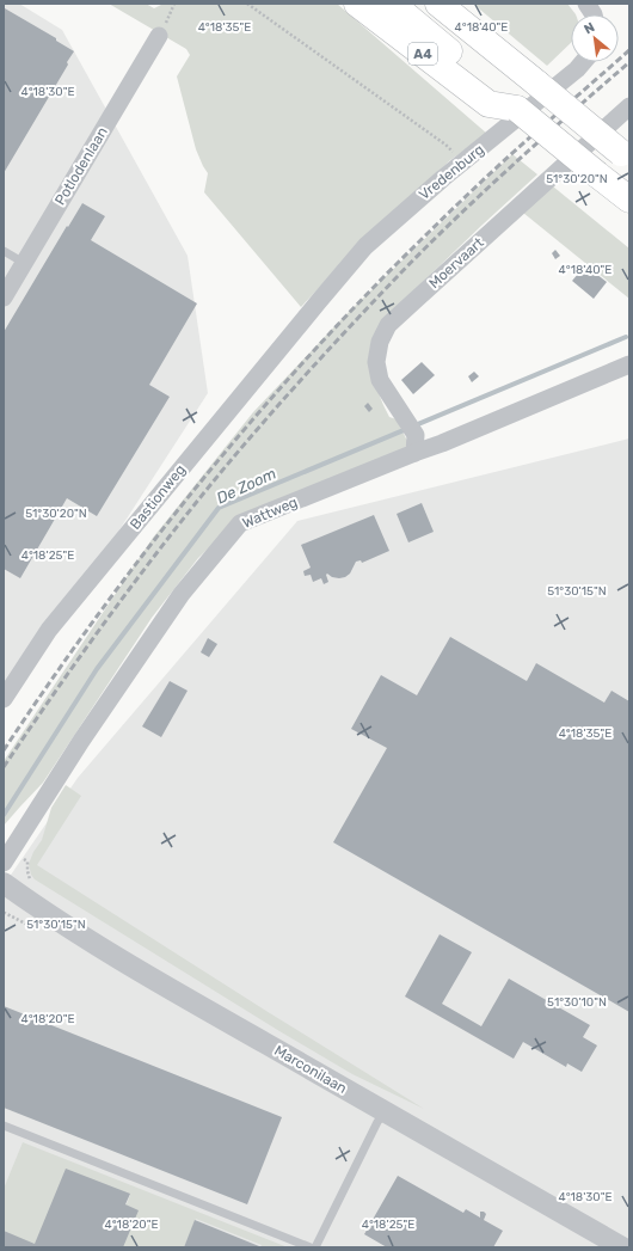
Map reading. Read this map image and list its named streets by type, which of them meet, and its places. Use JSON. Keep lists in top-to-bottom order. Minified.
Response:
{"streets":{"highway":["A4"],"street":["Potlodenlaan","Vredenburg","Moervaart","Bastionweg","Wattweg","Marconilaan"]},"crossings":[["Vredenburg","Bastionweg"],["Moervaart","Wattweg"]],"water":["De Zoom"],"north":"top left","coordinates":["4°18'35\"E","4°18'40\"E","4°18'30\"E","51°30'20\"N","4°18'25\"E","51°30'15\"N","51°30'10\"N","4°18'20\"E"]}
